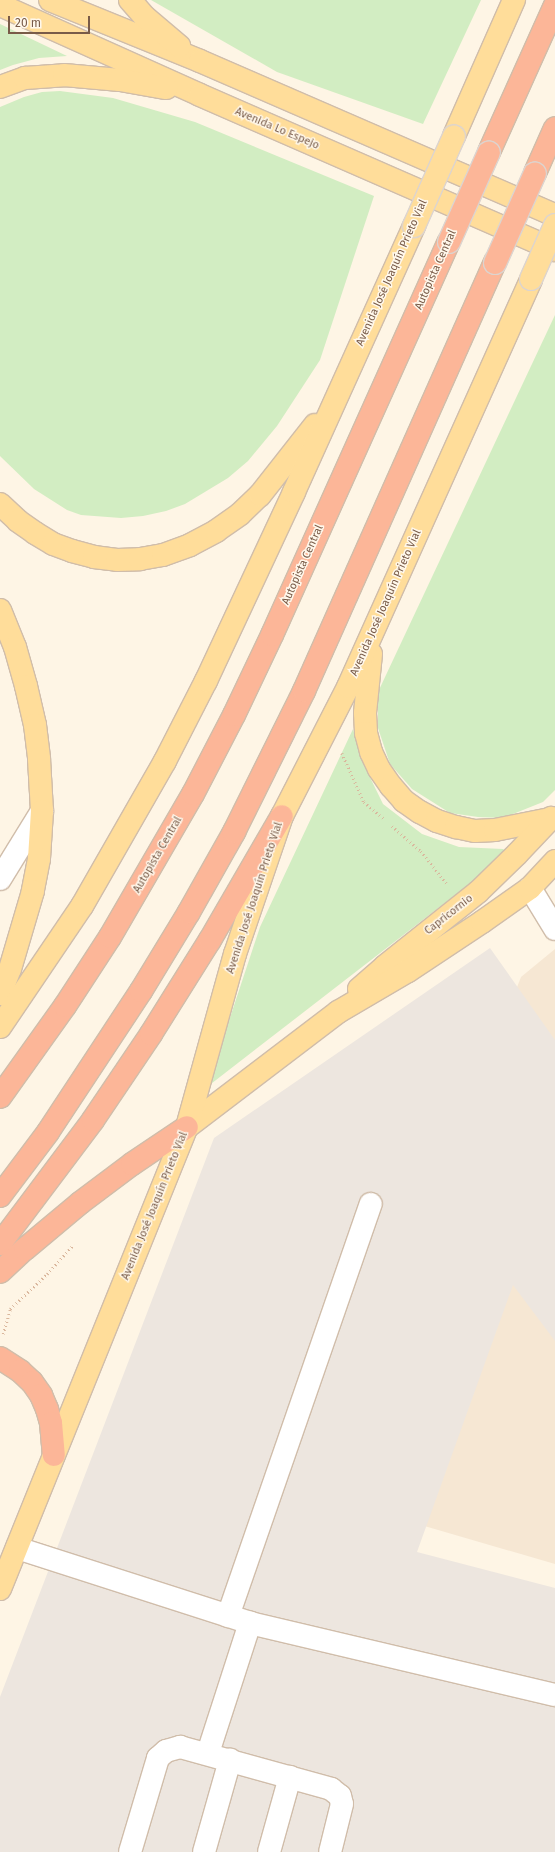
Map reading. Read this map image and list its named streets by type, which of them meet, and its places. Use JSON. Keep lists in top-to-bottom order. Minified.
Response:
{"streets":{"highway":["Autopista Central"],"main road":["Avenida Lo Espejo","Avenida José Joaquín Prieto Vial","Capricornio"]},"crossings":[["Avenida José Joaquín Prieto Vial","Capricornio"]],"scale_bar":"20 m"}
